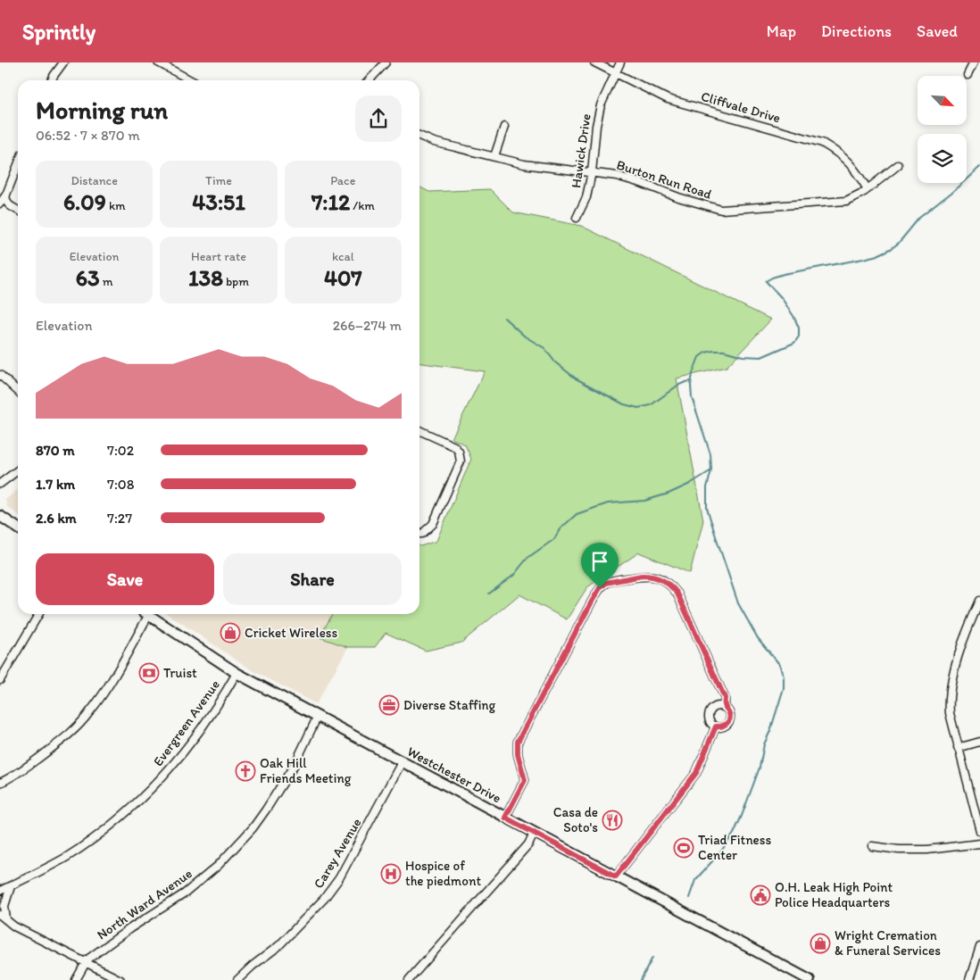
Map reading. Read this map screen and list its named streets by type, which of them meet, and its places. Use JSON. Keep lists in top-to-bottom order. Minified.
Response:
{"streets":{"main road":["Westchester Drive"],"street":["Cliffvale Drive","Hawick Drive","Burton Run Road","Evergreen Avenue","Carey Avenue","North Ward Avenue"]},"crossings":[["Cliffvale Drive","Hawick Drive"],["Cliffvale Drive","Burton Run Road"],["Hawick Drive","Burton Run Road"],["Evergreen Avenue","Westchester Drive"],["Westchester Drive","Carey Avenue"],["Westchester Drive","North Ward Avenue"]],"places":{"shop":["Cricket Wireless","Wright Cremation & Funeral Services"],"bank":["Truist"],"office":["Diverse Staffing"],"church":["Oak Hill Friends Meeting"],"restaurant":["Casa de Soto's"],"sports":["Triad Fitness Center"],"hospital":["Hospice of the piedmont"],"public building":["O.H. Leak High Point Police Headquarters"]},"north":"bottom right","page":{"header":"Sprintly","nav":["Map","Directions","Saved"],"heading":["Morning run","06:52 · 7 × 870 m"],"stats":[["Distance","6.09 km"],["Time","43:51"],["Pace","7:12 /km"],["Elevation","63 m"],["Heart rate","138 bpm"],["kcal","407"]],"chart":["Elevation","266–274 m"],"list":[{"name":"870 m","note":"7:02"},{"name":"1.7 km","note":"7:08"},{"name":"2.6 km","note":"7:27"}],"buttons":["Save","Share"]}}
